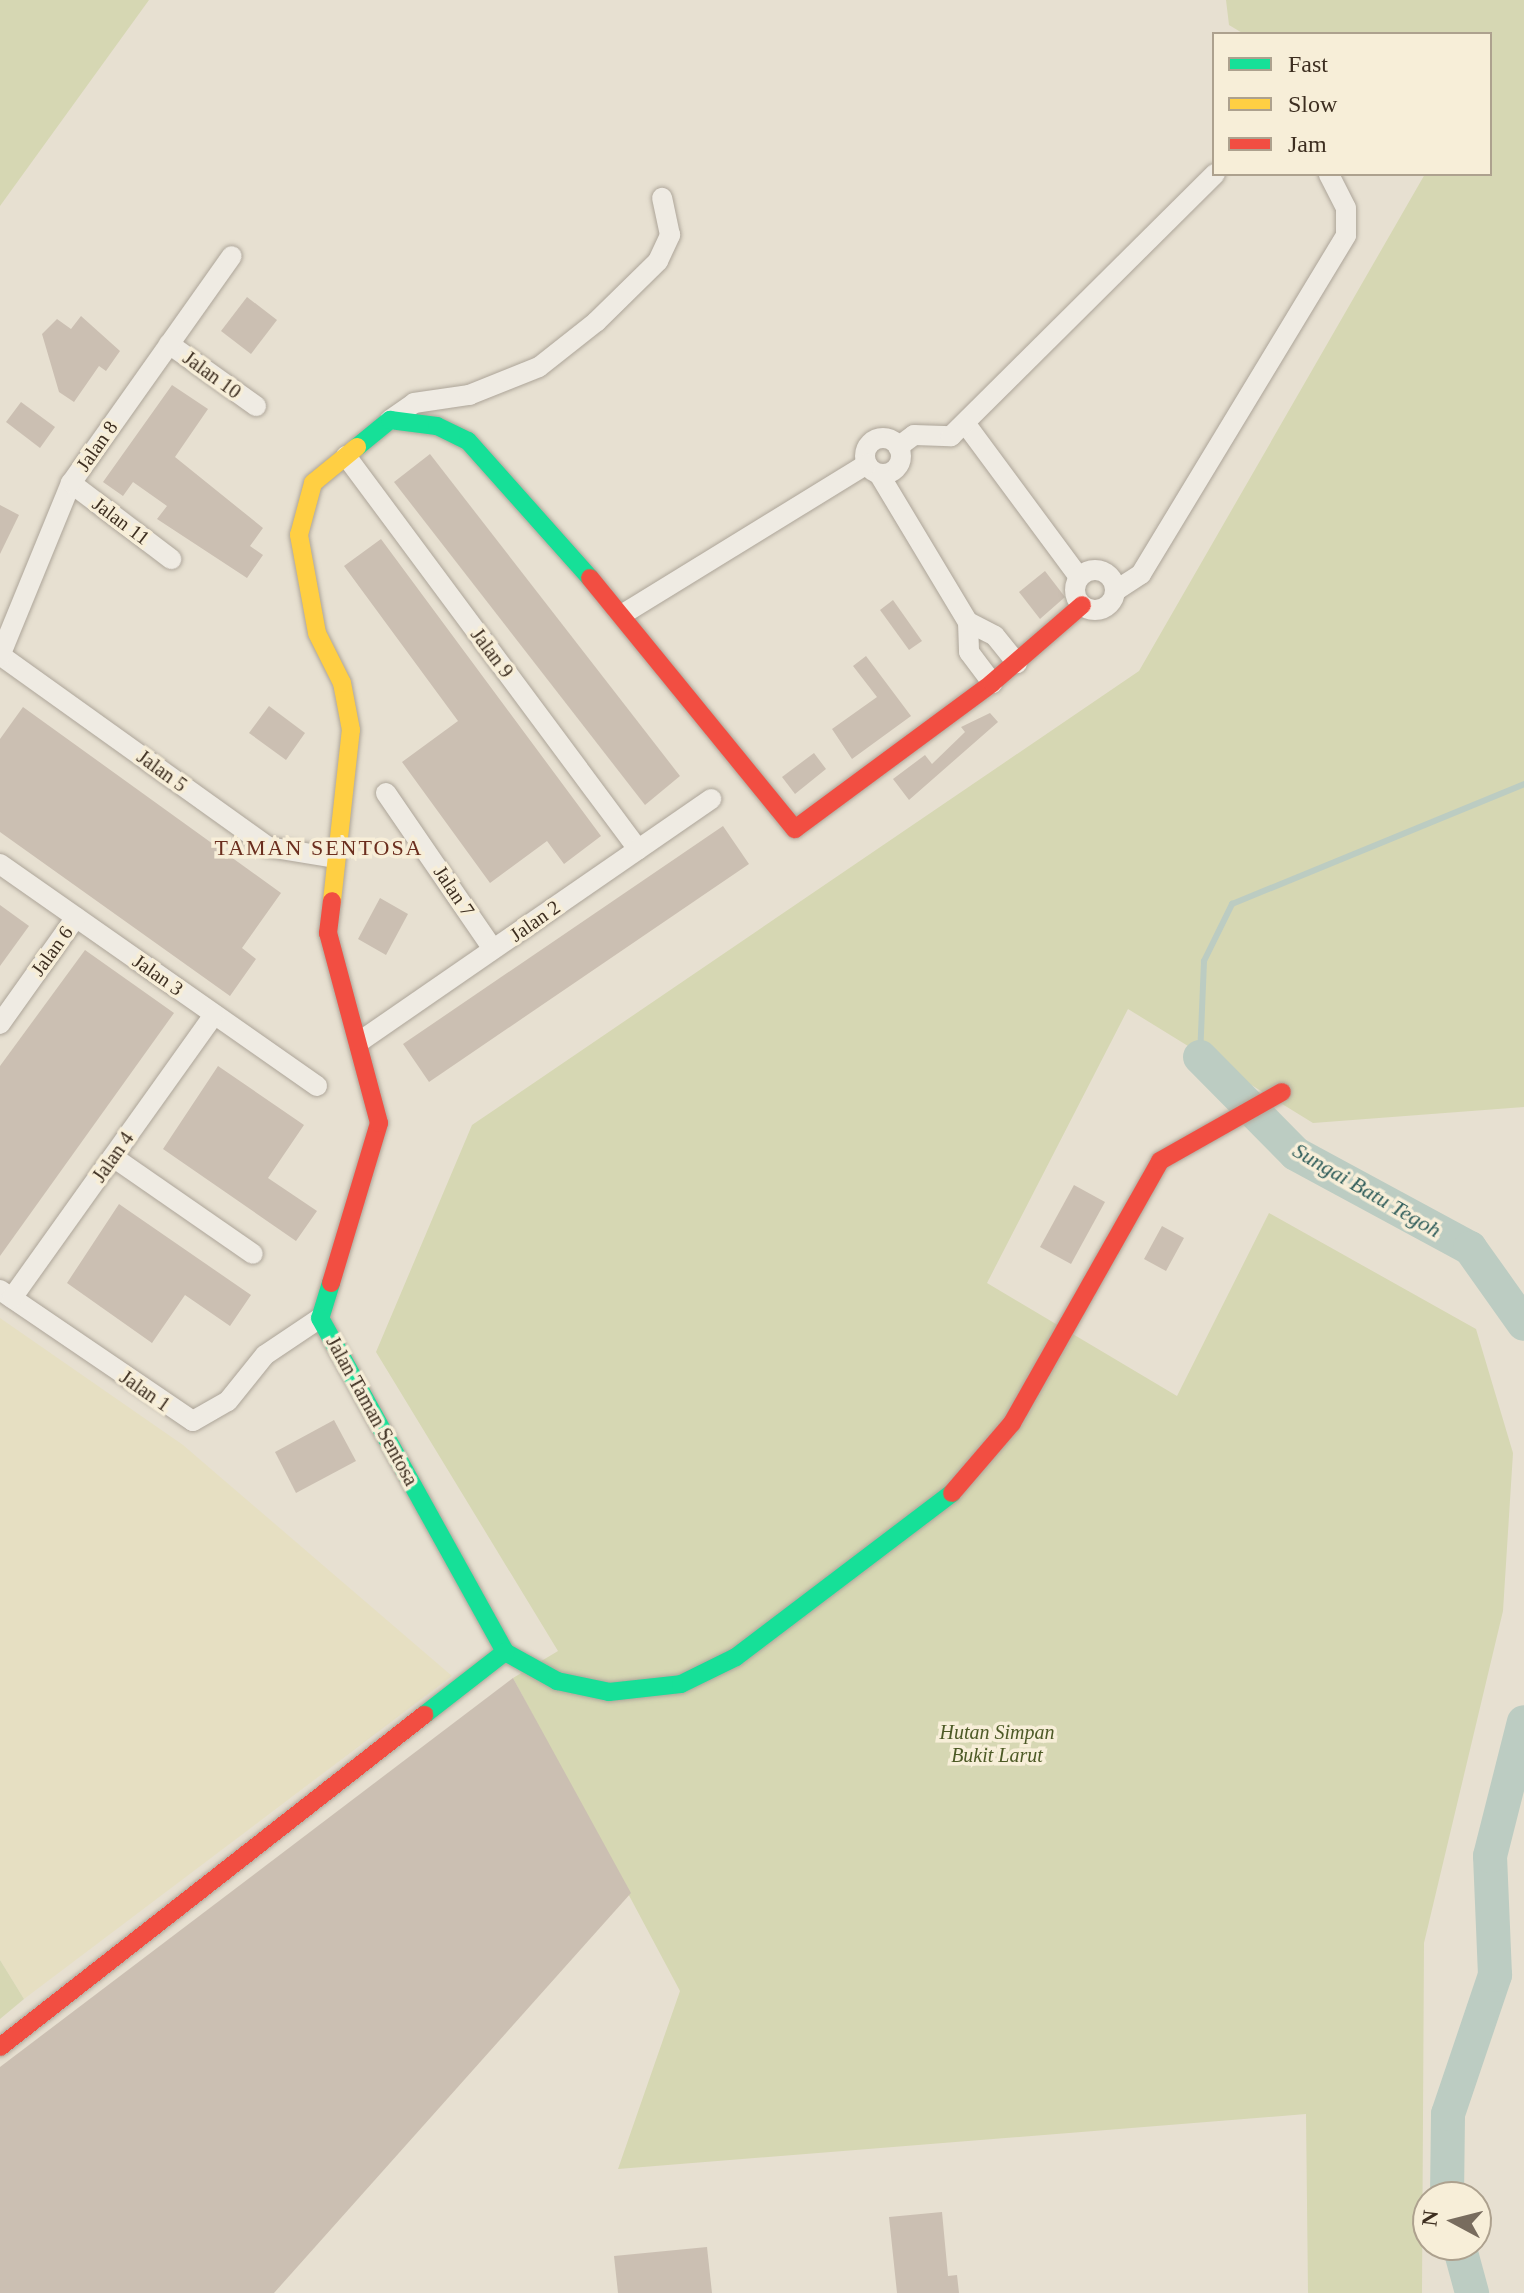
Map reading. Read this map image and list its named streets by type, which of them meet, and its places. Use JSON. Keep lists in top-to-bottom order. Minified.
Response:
{"streets":{"street":["Jalan 10","Jalan 8","Jalan 11","Jalan 9","Jalan 5","Jalan 7","Jalan 2","Jalan 6","Jalan 3","Jalan 4","Jalan 1","Jalan Taman Sentosa"]},"crossings":[["Jalan 10","Jalan 8"],["Jalan 8","Jalan 11"],["Jalan 8","Jalan 5"],["Jalan 9","Jalan 2"],["Jalan 9","Jalan Taman Sentosa"],["Jalan 5","Jalan Taman Sentosa"],["Jalan 7","Jalan 2"],["Jalan 2","Jalan Taman Sentosa"],["Jalan 6","Jalan 3"],["Jalan 3","Jalan 4"],["Jalan 4","Jalan 1"],["Jalan 1","Jalan Taman Sentosa"]],"districts":["TAMAN SENTOSA"],"water":["Sungai Batu Tegoh"],"parks":["Hutan Simpan Bukit Larut"],"legend":["Fast","Slow","Jam"],"north":"left"}
